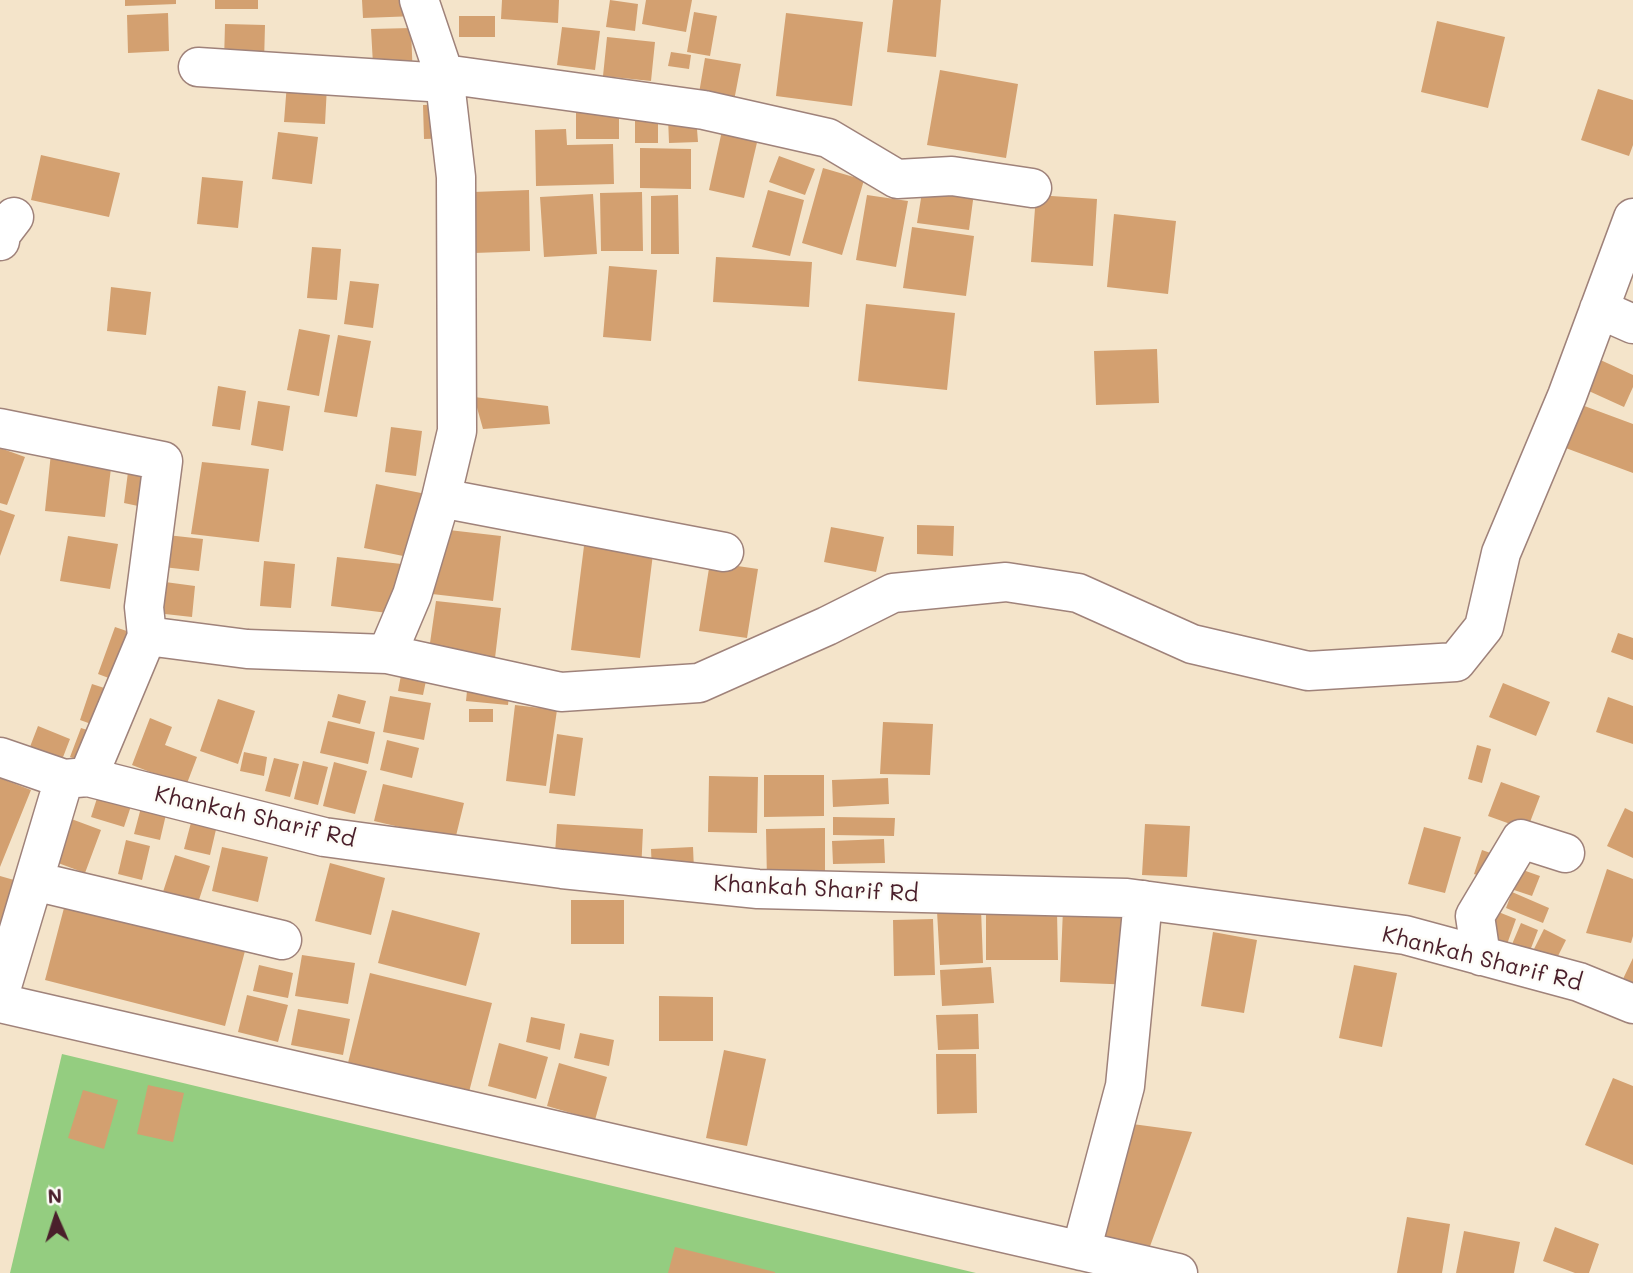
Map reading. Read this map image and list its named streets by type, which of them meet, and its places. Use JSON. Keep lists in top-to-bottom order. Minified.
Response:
{"streets":{"street":["Khankah Sharif Rd"]},"north":"top"}
